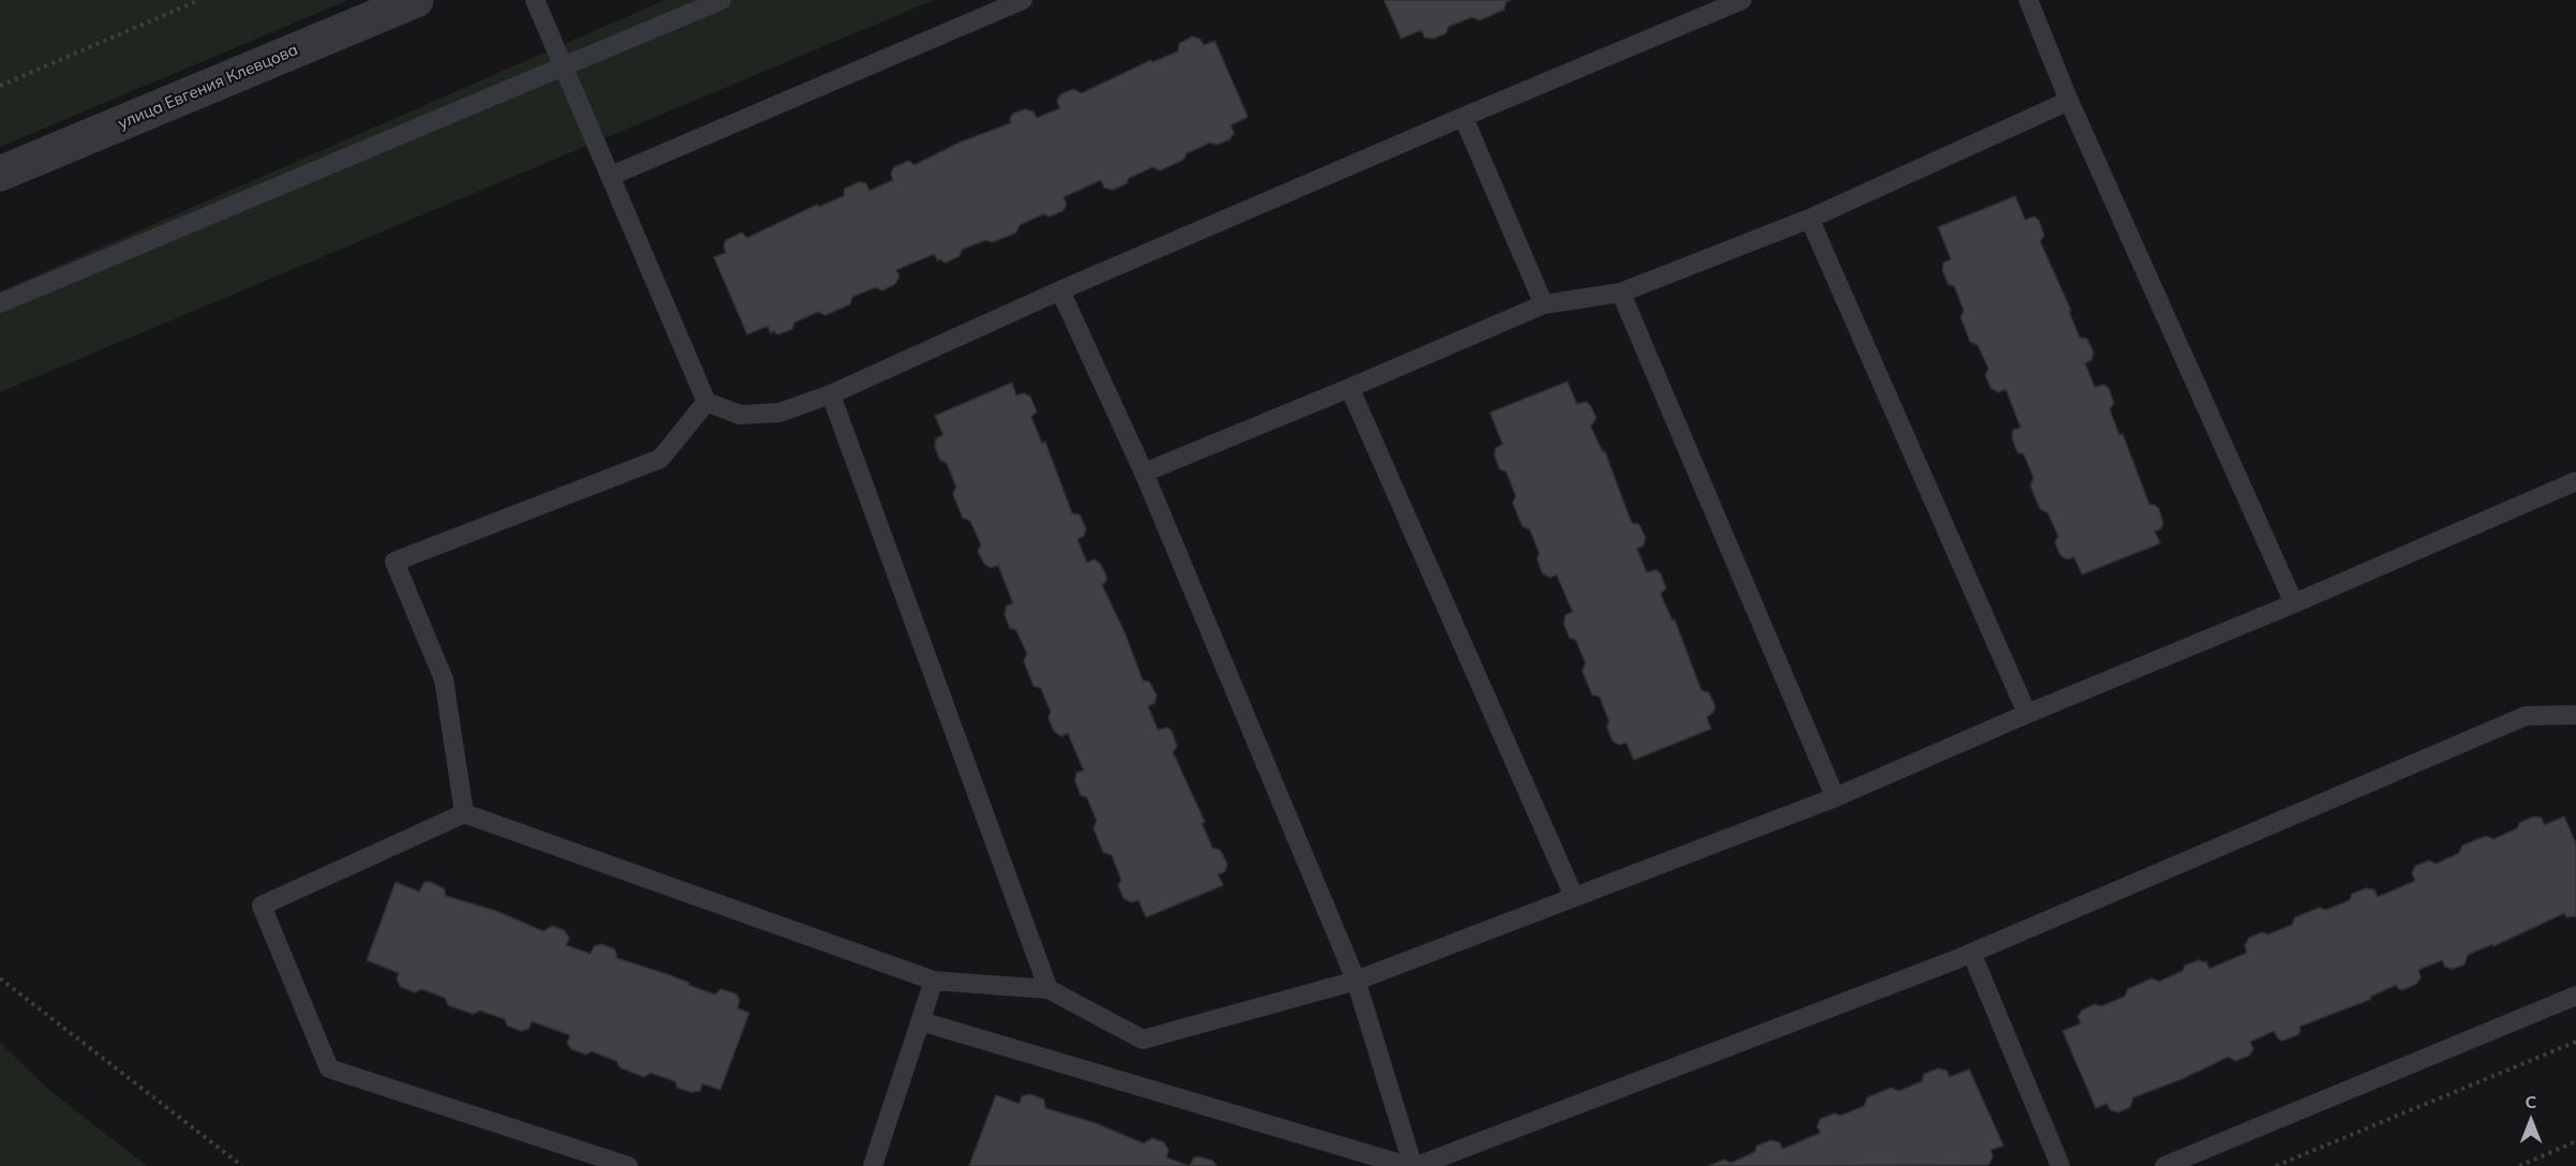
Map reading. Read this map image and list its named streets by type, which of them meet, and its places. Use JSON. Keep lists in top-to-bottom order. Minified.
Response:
{"streets":{"street":["улица Евгения Клевцова"]},"north":"top"}
